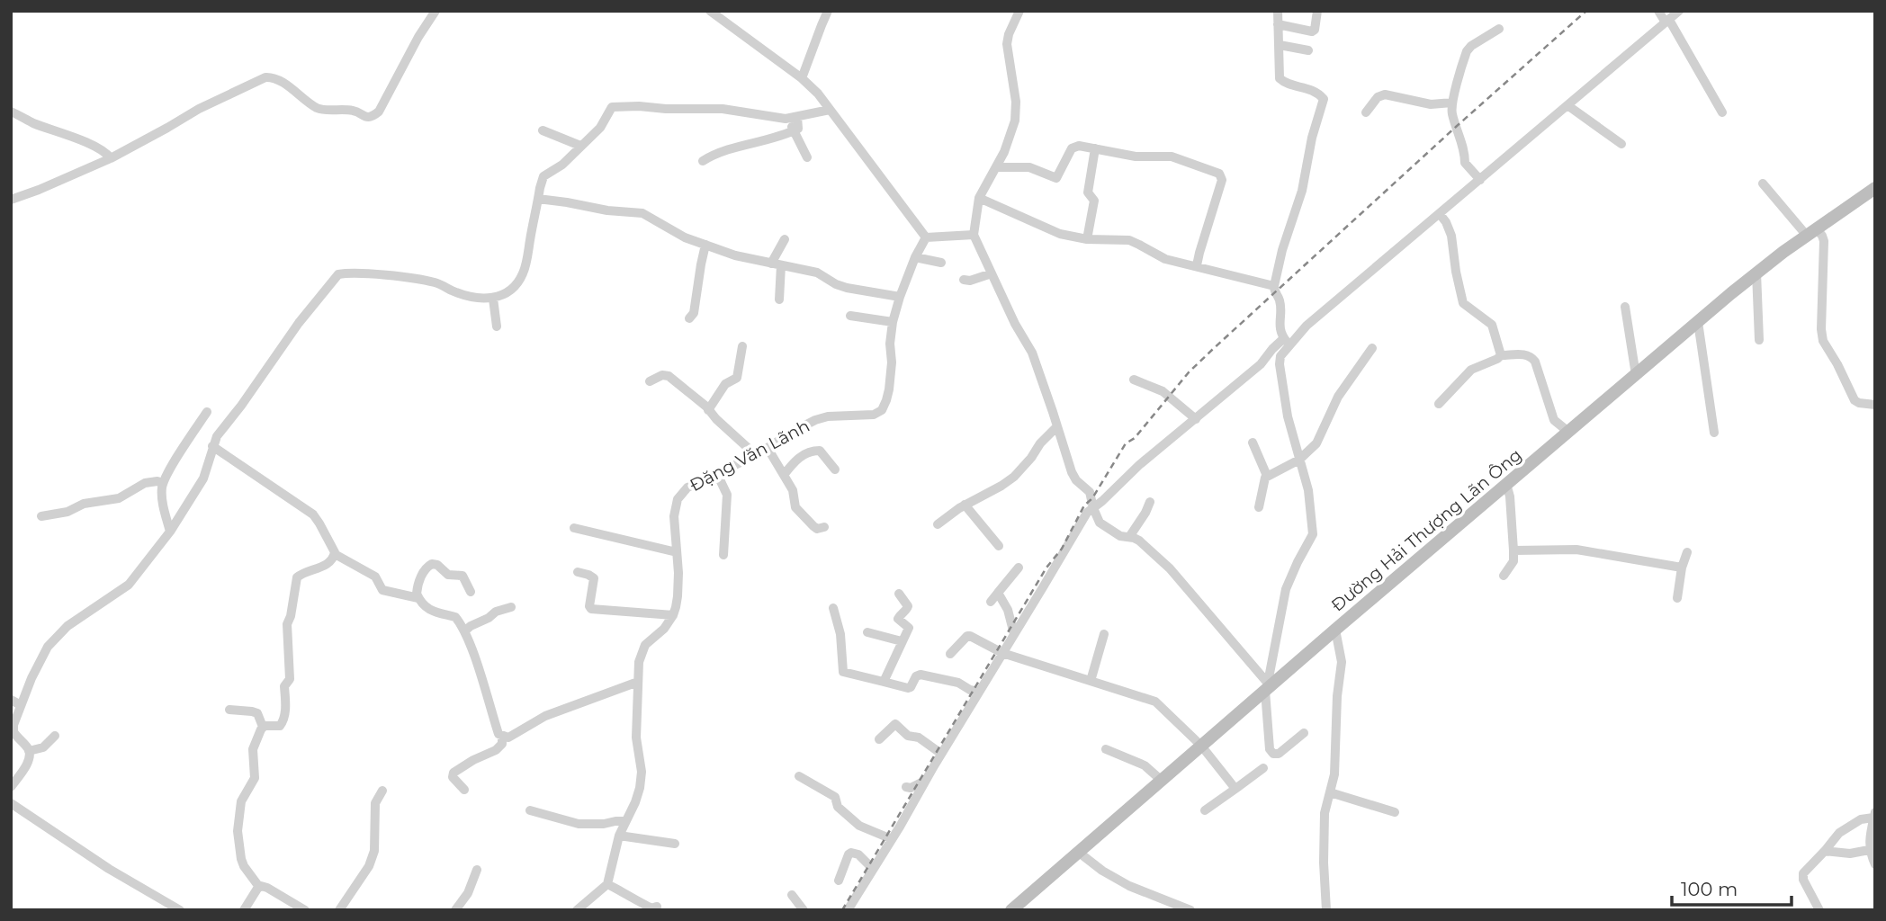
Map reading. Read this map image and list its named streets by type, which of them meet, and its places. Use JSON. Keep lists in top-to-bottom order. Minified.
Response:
{"streets":{"street":["Đặng Văn Lãnh","Đường Hải Thượng Lãn Ông"]},"scale_bar":"100 m"}
